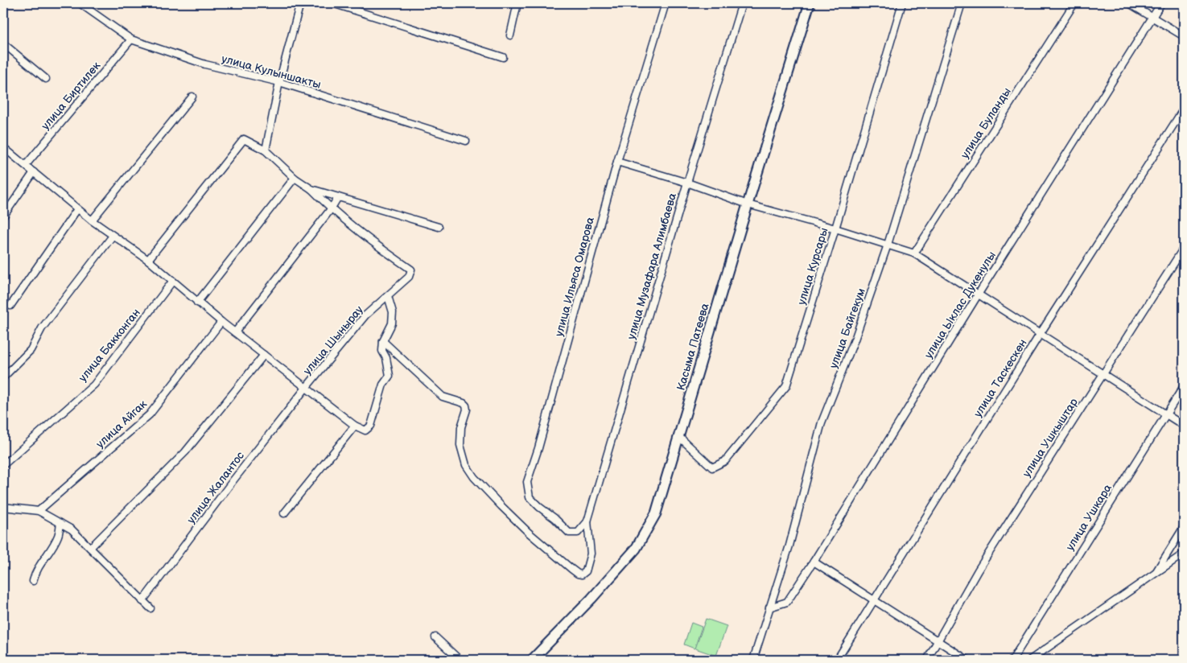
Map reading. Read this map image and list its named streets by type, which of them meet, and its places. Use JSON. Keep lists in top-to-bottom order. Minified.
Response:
{"streets":{"main road":["Касыма Патеева"],"street":["улица Кулыншакты","улица Биртилек","улица Буланды","улица Музафара Алимбаева","улица Курсары","улица Ильяса Омарова","улица Ыклас Дукенулы","улица Байгекум","улица Шынырау","улица Бакконган","улица Таскескен","улица Айгак","улица Ушкыштар","улица Жалантос","улица Ушкара"]},"crossings":[["улица Кулыншакты","улица Биртилек"],["улица Музафара Алимбаева","улица Ильяса Омарова"],["улица Курсары","Касыма Патеева"],["улица Ыклас Дукенулы","улица Байгекум"],["улица Шынырау","улица Жалантос"]]}
